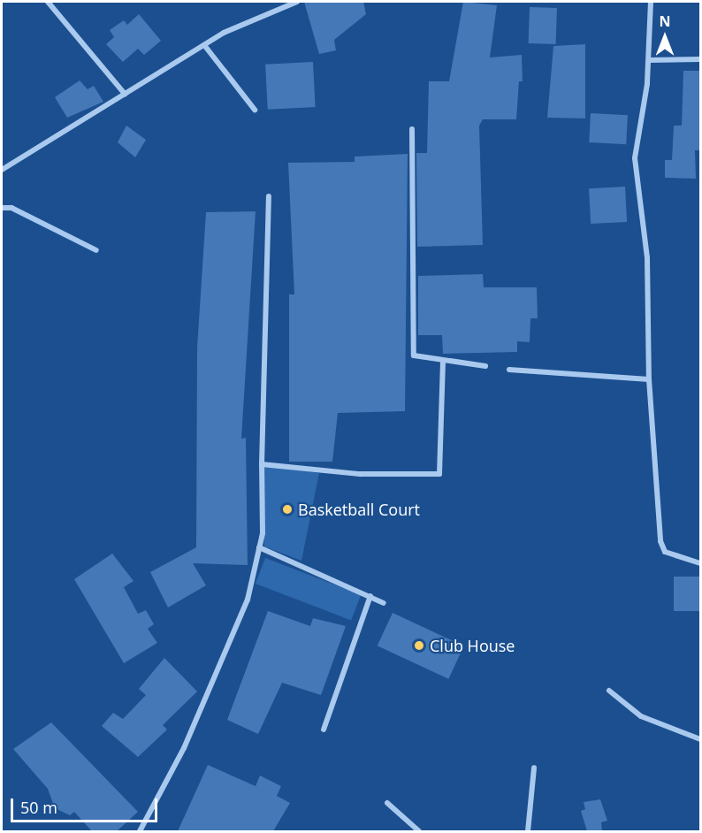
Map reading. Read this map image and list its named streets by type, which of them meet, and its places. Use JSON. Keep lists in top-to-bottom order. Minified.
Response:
{"places":["Basketball Court","Club House"],"scale_bar":"50 m","north":"top"}
